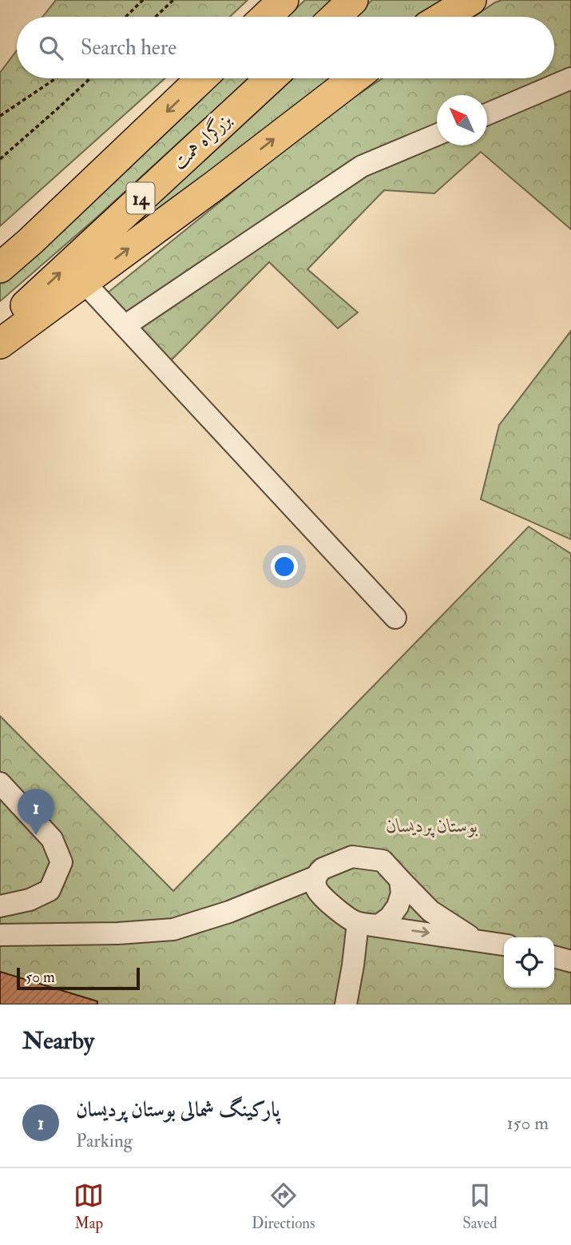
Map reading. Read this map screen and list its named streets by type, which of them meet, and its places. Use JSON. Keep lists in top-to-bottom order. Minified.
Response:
{"streets":{"highway":["بزرگراه همت","14"]},"parks":["بوستان پردیسان"],"scale_bar":"50 m","north":"top left","page":{"search":"Search here","pins":"1","scale":"50 m","heading":"Nearby","list":[{"mark":"1","name":"پارکینگ شمالی بوستان پردیسان","note":"Parking","value":"150 m"}],"nav":["Map","Directions","Saved"]}}
